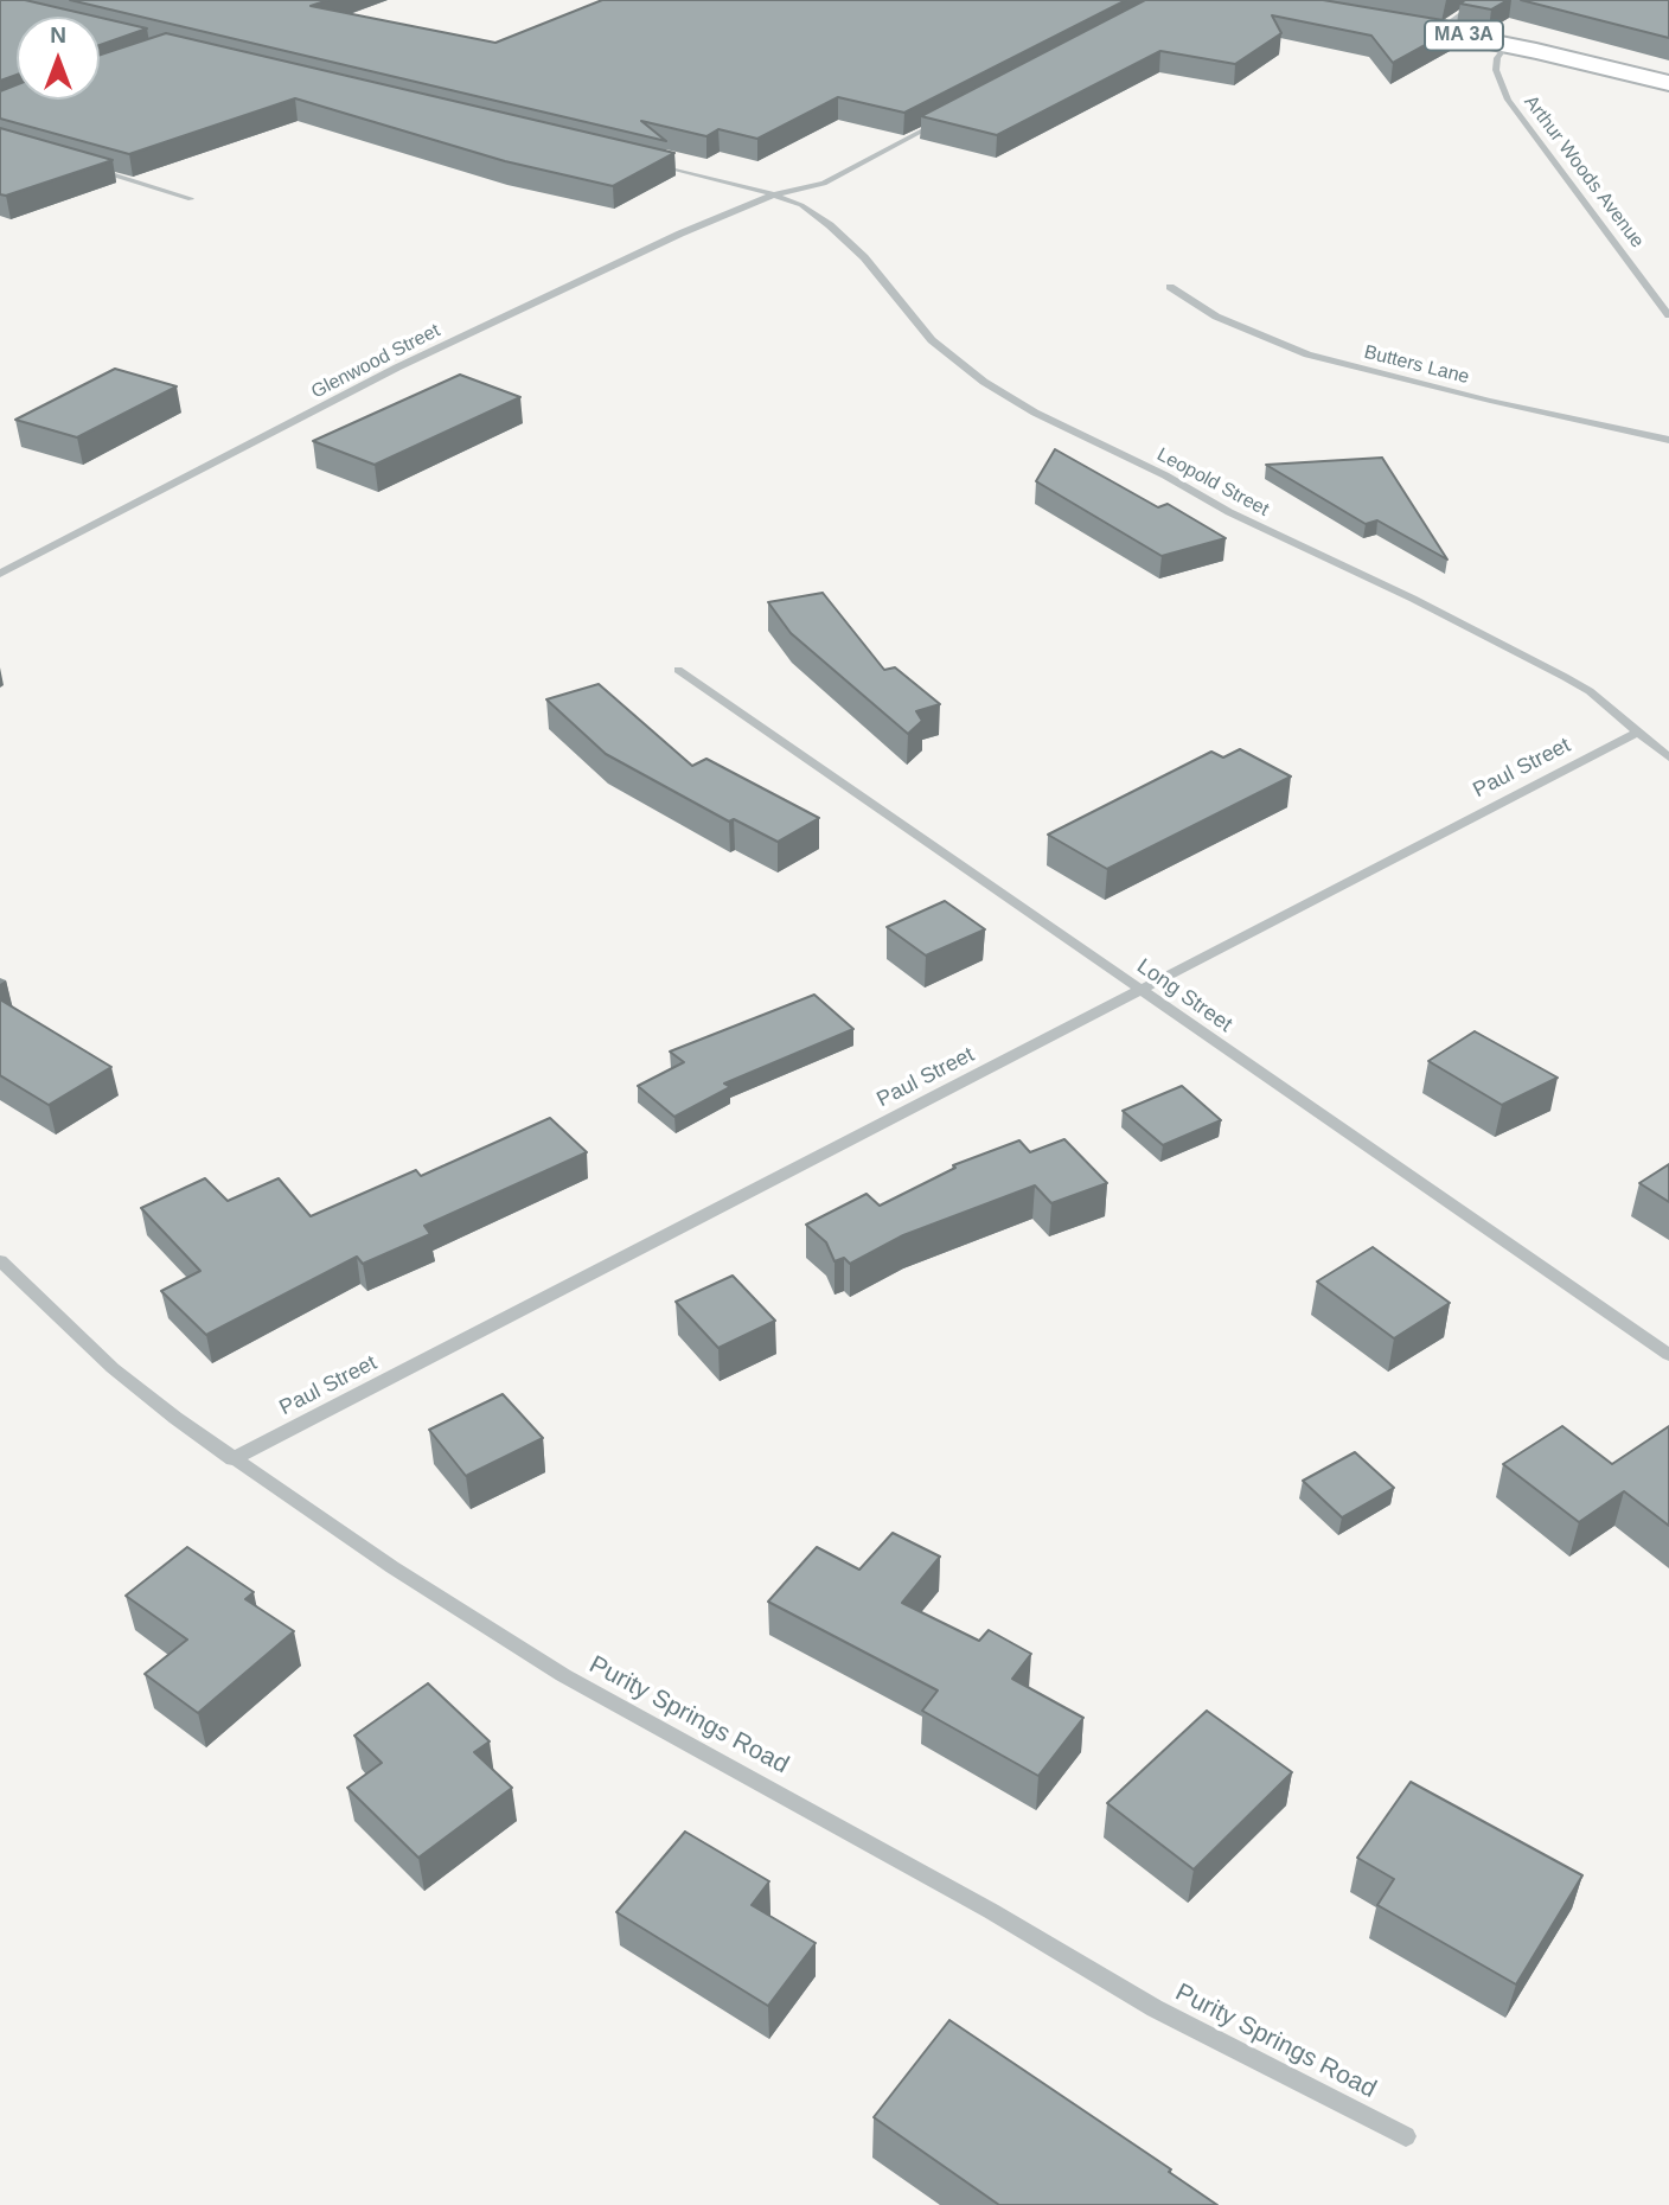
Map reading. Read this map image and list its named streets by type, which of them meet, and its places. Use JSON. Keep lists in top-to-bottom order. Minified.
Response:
{"streets":{"main road":["MA 3A"],"street":["Arthur Woods Avenue","Glenwood Street","Butters Lane","Leopold Street","Paul Street","Long Street","Purity Springs Road"]},"crossings":[["MA 3A","Arthur Woods Avenue"],["Glenwood Street","Leopold Street"],["Leopold Street","Paul Street"],["Paul Street","Long Street"],["Paul Street","Purity Springs Road"]],"north":"top"}
